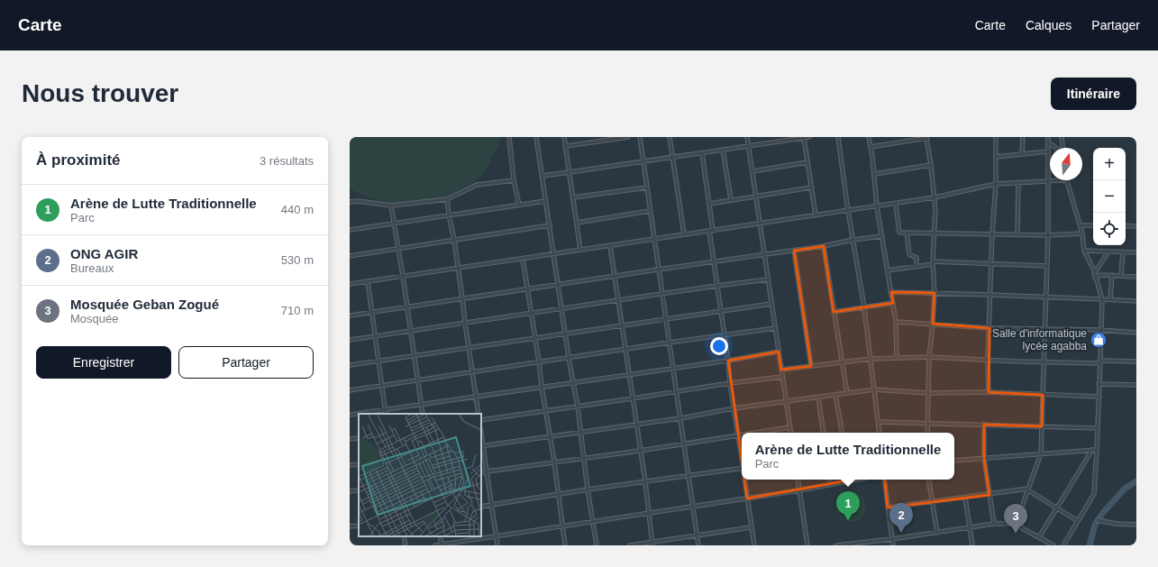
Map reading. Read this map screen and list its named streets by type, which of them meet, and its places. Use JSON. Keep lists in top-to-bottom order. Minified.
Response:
{"places":{"shop":["Salle d'informatique lycée agabba"]},"north":"top","page":{"header":"Carte","nav":["Carte","Calques","Partager"],"buttons":["Itinéraire",["Enregistrer","Partager"]],"title":"Nous trouver","heading":["À proximité","3 résultats"],"map_buttons":["+","−"],"list":[{"mark":"1","name":"Arène de Lutte Traditionnelle","note":"Parc","value":"440 m"},{"mark":"2","name":"ONG AGIR","note":"Bureaux","value":"530 m"},{"mark":"3","name":"Mosquée Geban Zogué","note":"Mosquée","value":"710 m"}],"popup":["Arène de Lutte Traditionnelle","Parc"],"pins":["1","2","3"]}}
